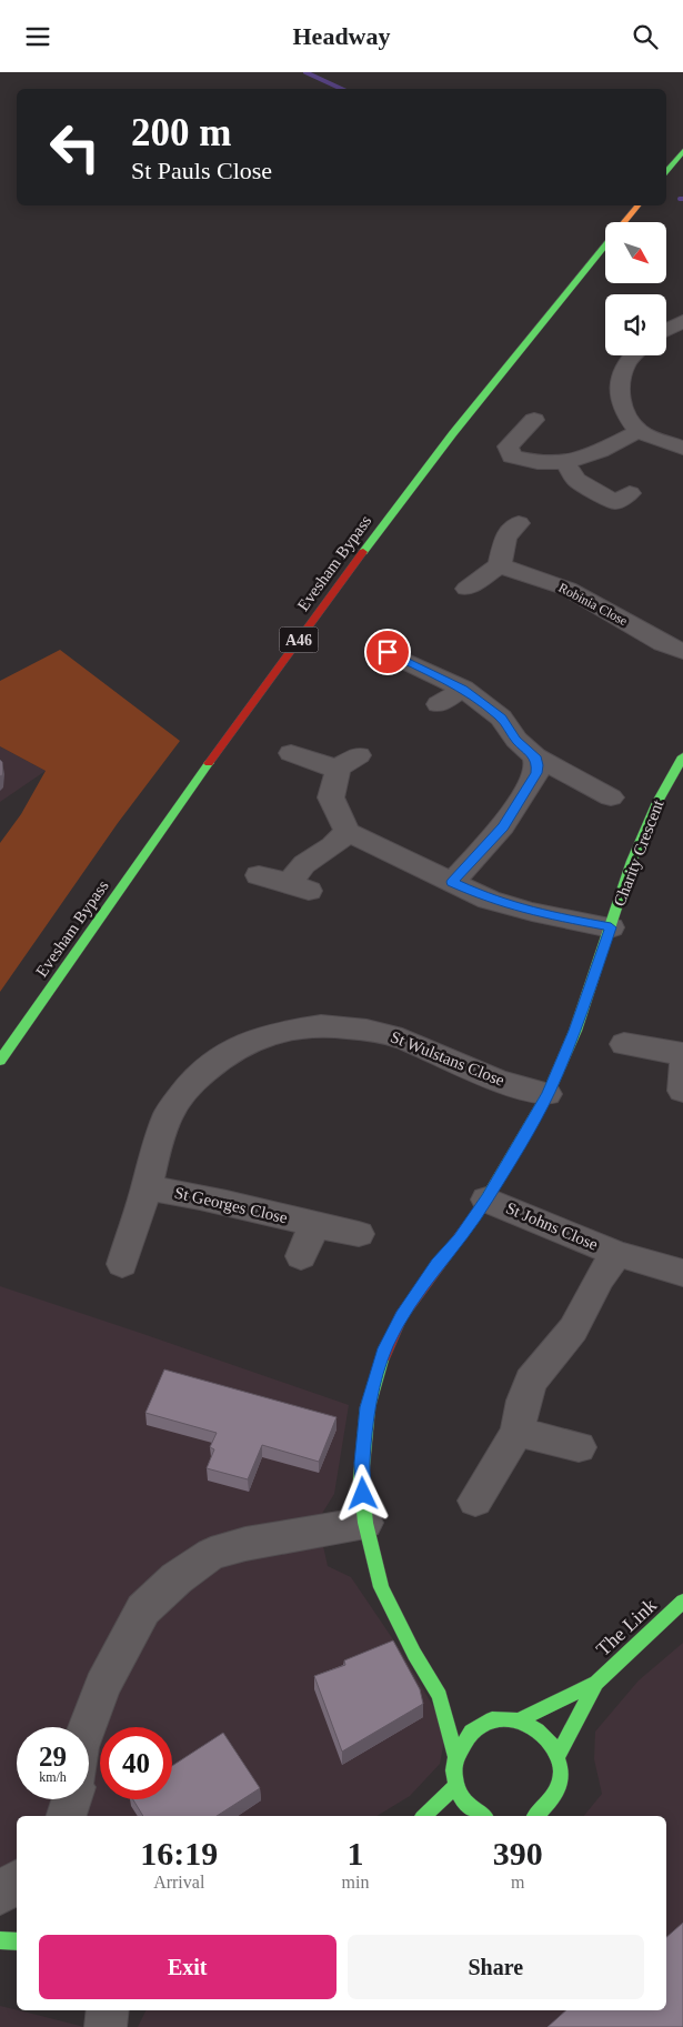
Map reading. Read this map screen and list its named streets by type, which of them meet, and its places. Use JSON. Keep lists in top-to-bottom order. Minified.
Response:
{"streets":{"main road":["Evesham Bypass","A46","Charity Crescent","The Link"],"street":["Robinia Close","St Wulstans Close","St Georges Close","St Johns Close"]},"crossings":[["Charity Crescent","St Wulstans Close"],["Charity Crescent","St Johns Close"],["Charity Crescent","The Link"],["St Wulstans Close","St Georges Close"]],"north":"bottom right","page":{"header":"Headway","turn":["200 m","St Pauls Close"],"speed":"29 km/h","limit":"40","eta":["16:19","Arrival","1","min","390","m"],"buttons":["Exit","Share"]}}
